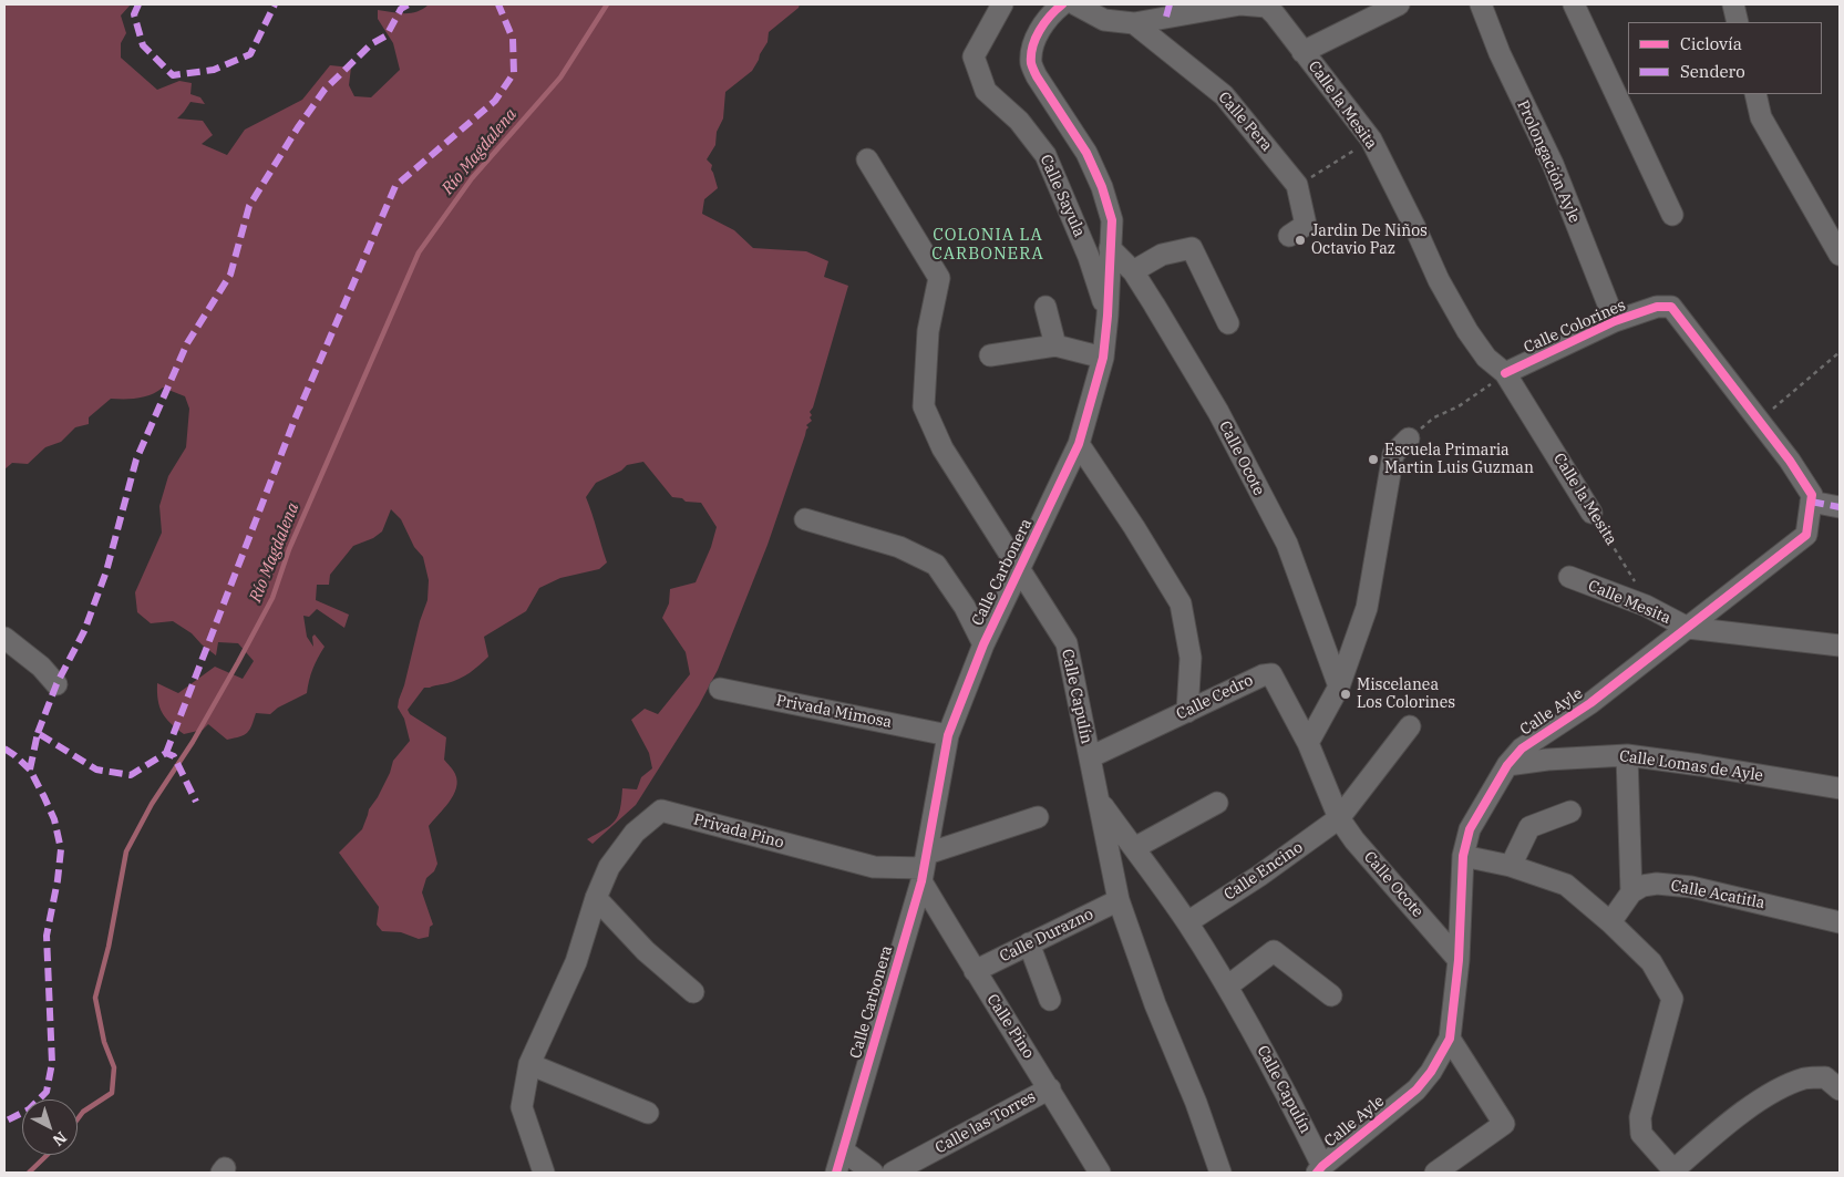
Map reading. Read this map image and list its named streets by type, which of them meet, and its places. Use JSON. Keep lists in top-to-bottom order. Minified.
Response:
{"streets":{"street":["Calle la Mesita","Calle Pera","Prolongación Ayle","Calle Sayula","Calle Colorines","Calle Ocote","Calle Carbonera","Calle Mesita","Calle Capulín","Calle Cedro","Privada Mimosa","Calle Ayle","Calle Lomas de Ayle","Privada Pino","Calle Encino","Calle Acatitla","Calle Durazno","Calle Pino","Calle las Torres"]},"crossings":[["Calle la Mesita","Calle Pera"],["Calle la Mesita","Calle Colorines"],["Calle la Mesita","Calle Mesita"],["Prolongación Ayle","Calle Colorines"],["Calle Sayula","Calle Carbonera"],["Calle Ocote","Calle Carbonera"],["Calle Ocote","Calle Cedro"],["Calle Ocote","Calle Ayle"],["Calle Ocote","Calle Encino"],["Calle Carbonera","Calle Capulín"],["Calle Carbonera","Privada Mimosa"],["Calle Carbonera","Privada Pino"],["Calle Carbonera","Calle Pino"],["Calle Mesita","Calle Ayle"],["Calle Capulín","Calle Cedro"],["Calle Capulín","Calle Ayle"],["Calle Capulín","Calle Encino"],["Calle Capulín","Calle Durazno"],["Calle Ayle","Calle Lomas de Ayle"],["Privada Pino","Calle Pino"],["Calle Durazno","Calle Pino"],["Calle Pino","Calle las Torres"]],"districts":["COLONIA LA CARBONERA"],"water":["Río Magdalena"],"places":["Jardin De Niños Octavio Paz","Escuela Primaria Martin Luis Guzman","Miscelanea Los Colorines"],"legend":["Ciclovía","Sendero"],"north":"bottom right"}
